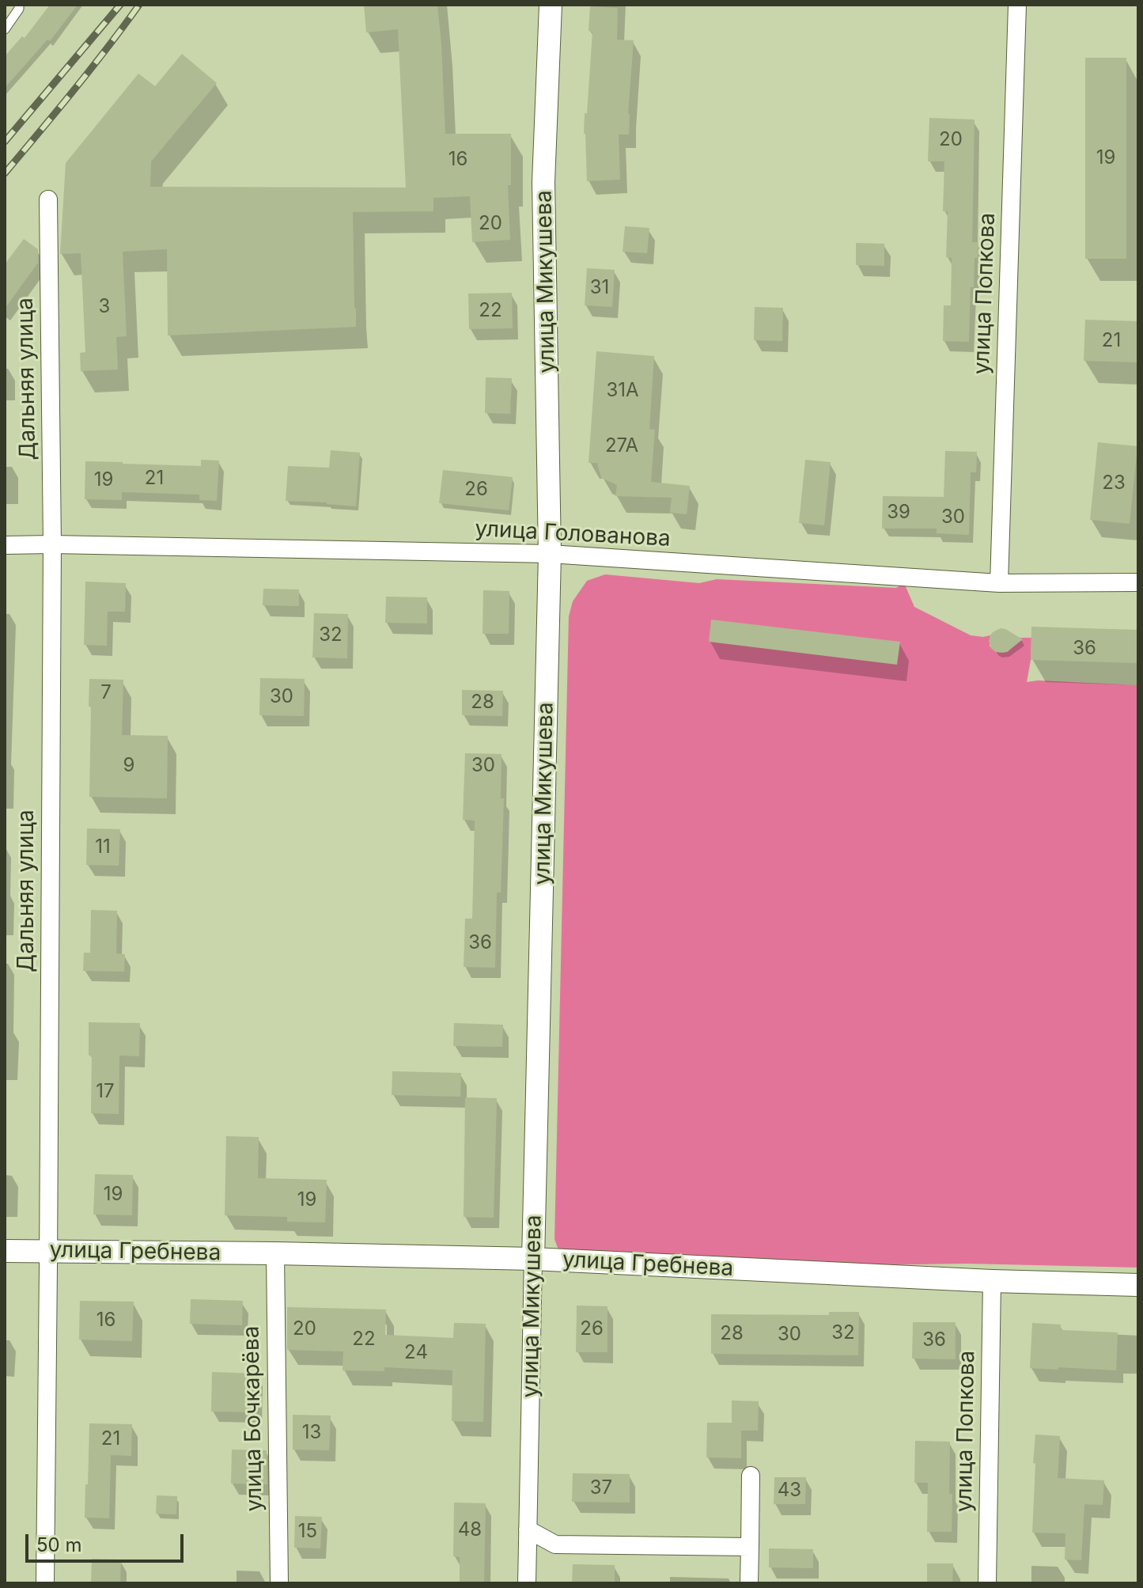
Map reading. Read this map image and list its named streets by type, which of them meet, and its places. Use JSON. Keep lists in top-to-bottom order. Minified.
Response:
{"streets":{"street":["улица Микушева","улица Попкова","Дальняя улица","улица Голованова","улица Гребнева","улица Бочкарёва"]},"crossings":[["улица Микушева","улица Голованова"],["улица Микушева","улица Гребнева"],["улица Попкова","улица Голованова"],["улица Попкова","улица Гребнева"],["Дальняя улица","улица Голованова"],["Дальняя улица","улица Гребнева"],["улица Гребнева","улица Бочкарёва"]],"house_numbers":["20","19","16","20","31","3","22","21","31А","27А","21","19","23","26","39","30","32","36","7","30","28","9","30","11","36","17","19","19","16","20","26","32","28","30","22","36","24","13","21","37","43","48","15"],"scale_bar":"50 m"}
